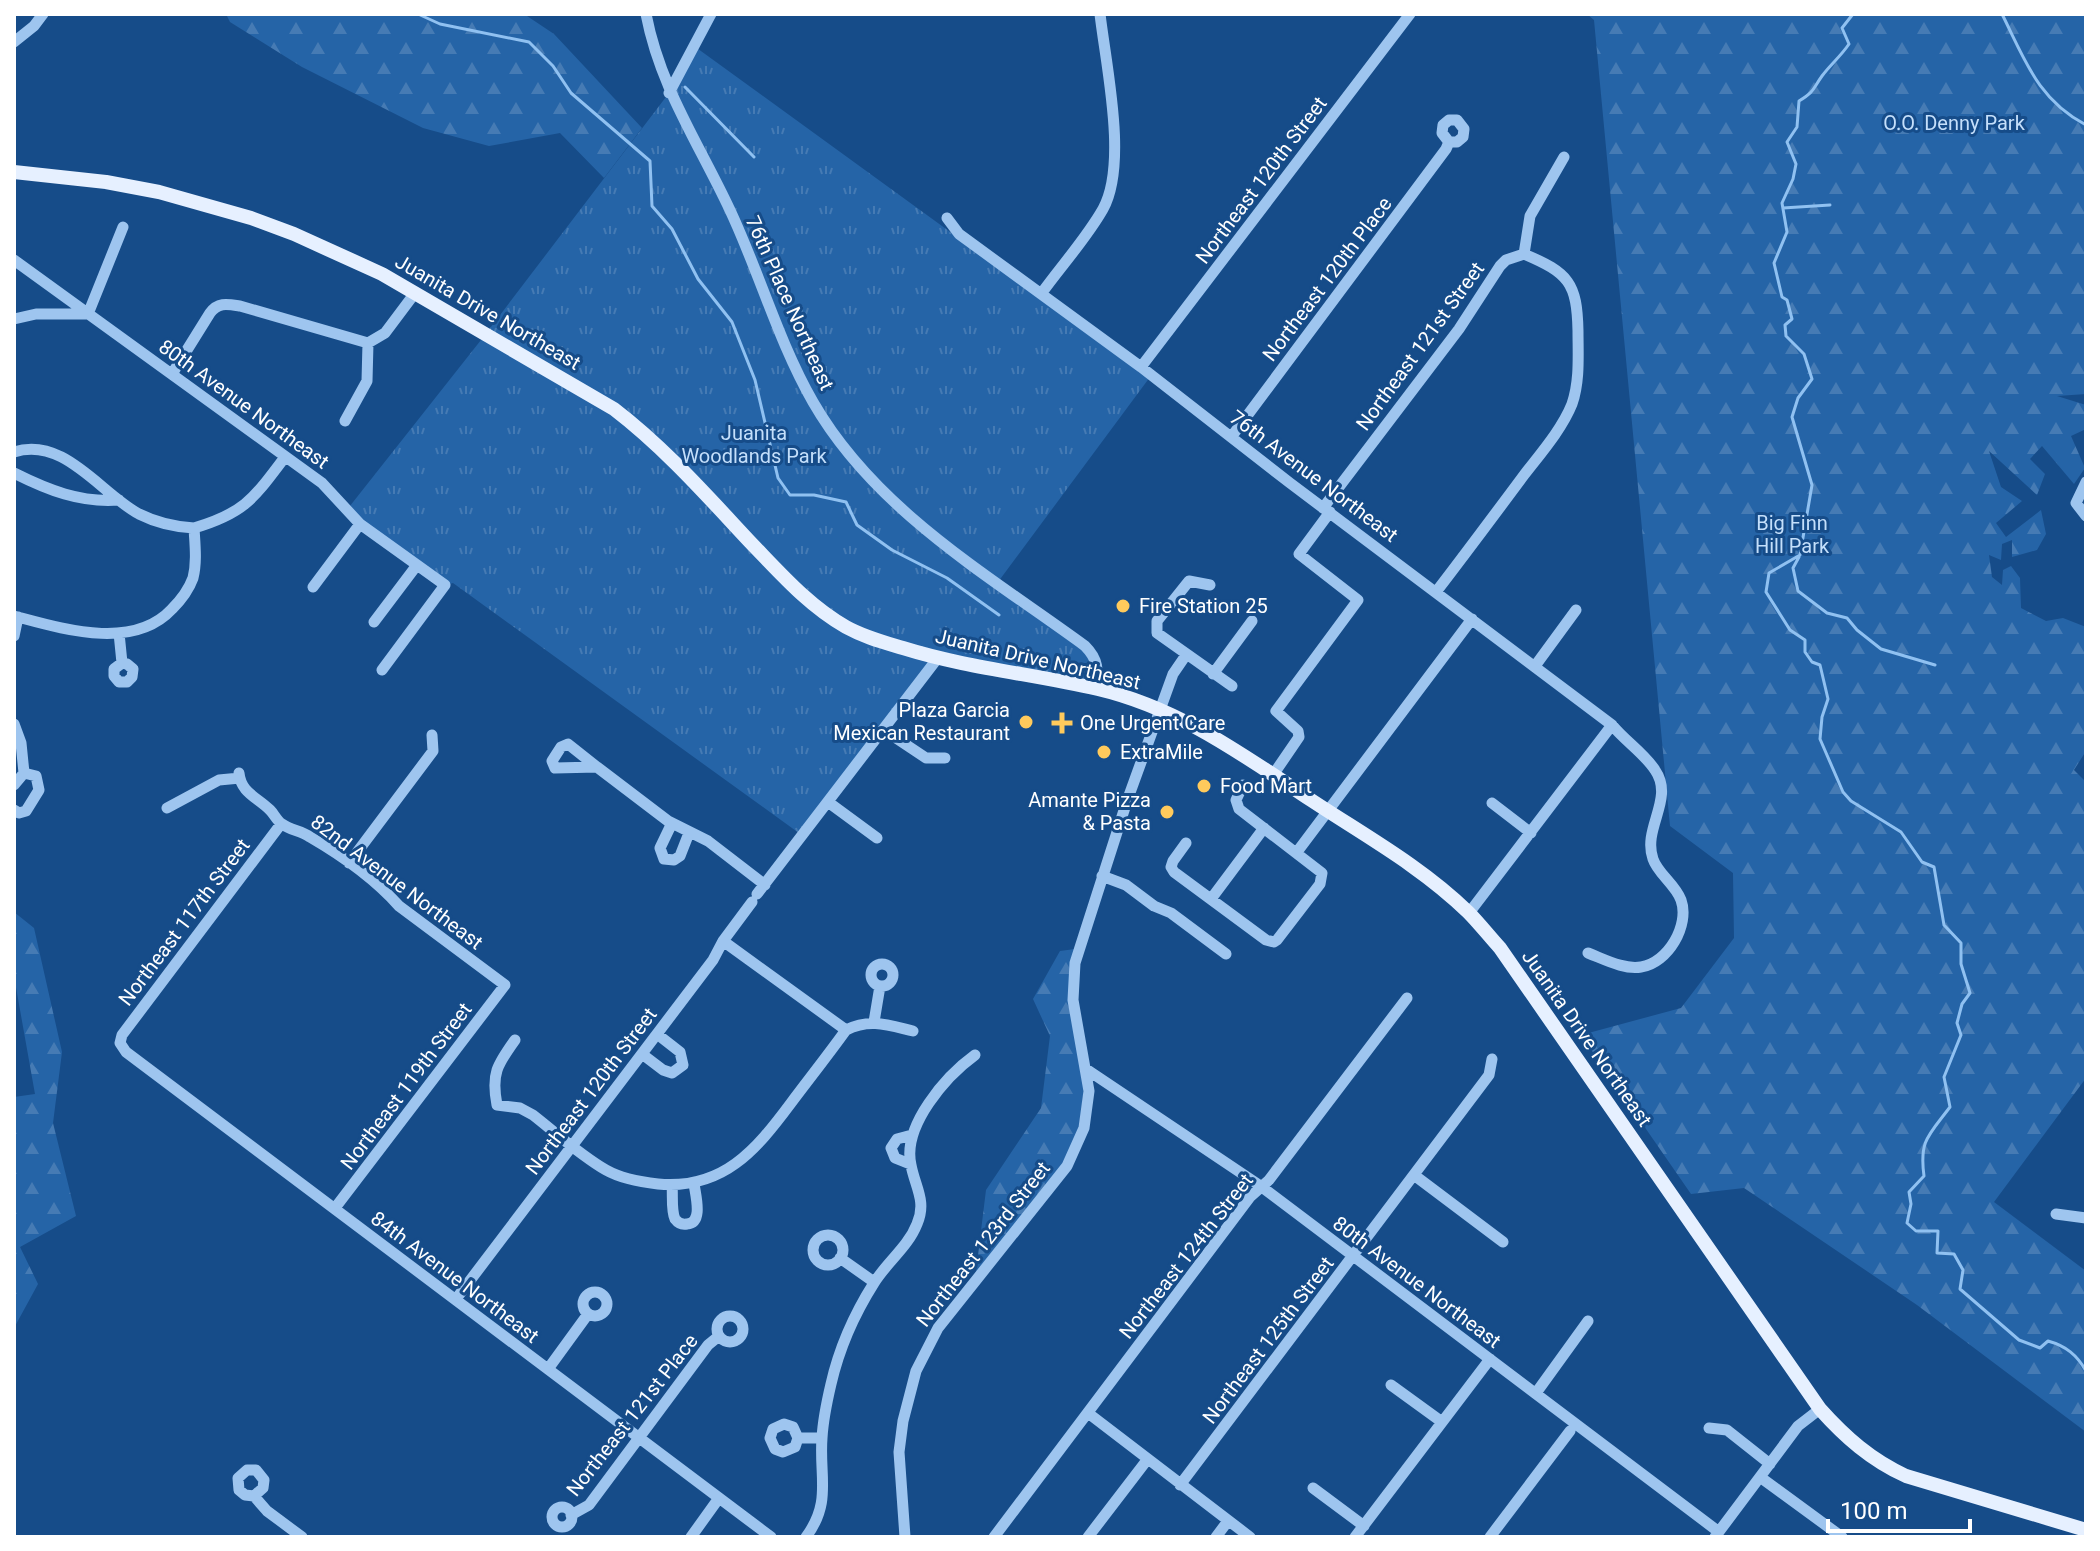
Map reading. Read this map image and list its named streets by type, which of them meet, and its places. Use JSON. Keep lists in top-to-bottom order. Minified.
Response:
{"streets":{"main road":["Juanita Drive Northeast"],"street":["Northeast 120th Street","Northeast 120th Place","76th Place Northeast","Northeast 121st Street","80th Avenue Northeast","76th Avenue Northeast","82nd Avenue Northeast","Northeast 117th Street","Northeast 119th Street","Northeast 123rd Street","Northeast 124th Street","84th Avenue Northeast","Northeast 125th Street","Northeast 121st Place"]},"crossings":[["Northeast 120th Street","Juanita Drive Northeast"],["Northeast 120th Street","76th Avenue Northeast"],["Northeast 120th Street","84th Avenue Northeast"],["Northeast 120th Place","76th Avenue Northeast"],["76th Place Northeast","Juanita Drive Northeast"],["Juanita Drive Northeast","Northeast 121st Street"],["Juanita Drive Northeast","Northeast 123rd Street"],["Northeast 121st Street","76th Avenue Northeast"],["80th Avenue Northeast","Northeast 123rd Street"],["80th Avenue Northeast","Northeast 124th Street"],["80th Avenue Northeast","Northeast 125th Street"],["82nd Avenue Northeast","Northeast 117th Street"],["82nd Avenue Northeast","Northeast 119th Street"],["Northeast 117th Street","84th Avenue Northeast"],["Northeast 119th Street","84th Avenue Northeast"],["84th Avenue Northeast","Northeast 121st Place"]],"parks":["O.O. Denny Park","Juanita Woodlands Park","Big Finn Hill Park"],"places":{"other":["Fire Station 25","Plaza Garcia Mexican Restaurant","ExtraMile","Food Mart","Amante Pizza & Pasta"],"health":["One Urgent Care"]},"scale_bar":"100 m"}
